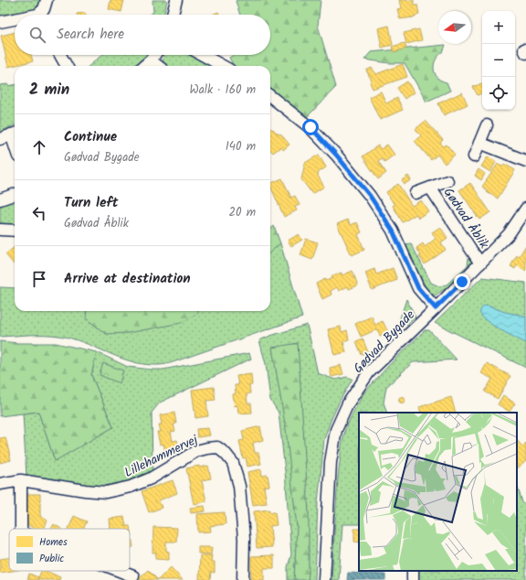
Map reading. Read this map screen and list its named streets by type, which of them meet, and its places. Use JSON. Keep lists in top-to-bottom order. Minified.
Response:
{"streets":{"street":["Gødvad Åblik","Gødvad Bygade","Lillehammervej"]},"crossings":[["Gødvad Åblik","Gødvad Bygade"]],"legend":["Homes","Public"],"north":"left","page":{"map_buttons":["+","−"],"search":"Search here","heading":["2 min","Walk · 160 m"],"list":[["Continue","Gødvad Bygade","140 m"],["Turn left","Gødvad Åblik","20 m"],"Arrive at destination"]}}
